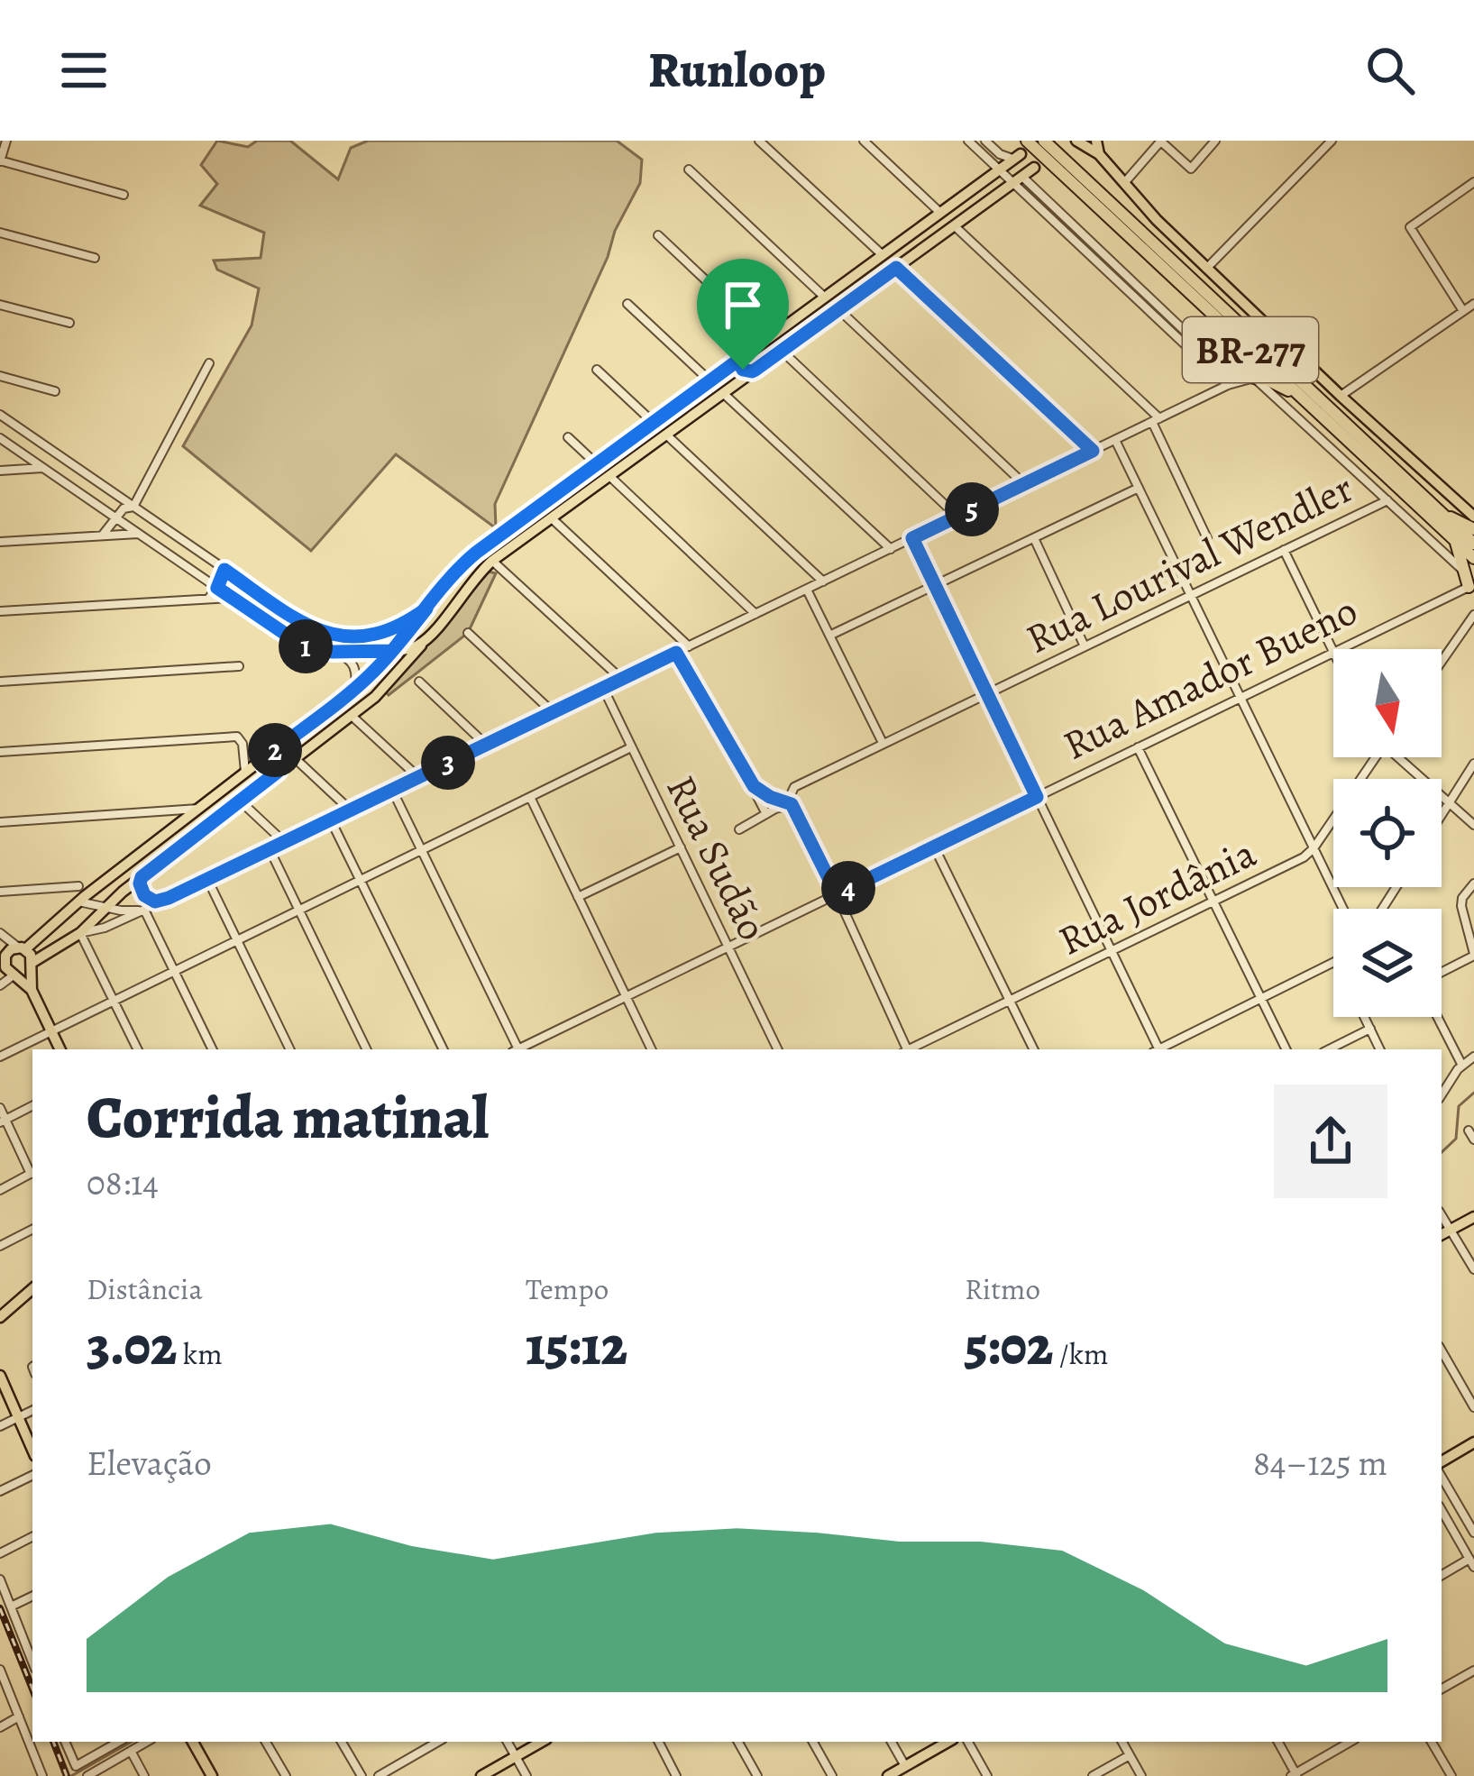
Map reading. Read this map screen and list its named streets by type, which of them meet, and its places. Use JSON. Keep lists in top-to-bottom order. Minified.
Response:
{"streets":{"highway":["BR-277"],"street":["Rua Lourival Wendler","Rua Amador Bueno","Rua Sudão","Rua Jordânia"]},"crossings":[["Rua Amador Bueno","Rua Sudão"]],"north":"bottom","page":{"header":"Runloop","pins":["5","1","2","3","4"],"heading":["Corrida matinal","08:14"],"stats":[["Distância","3.02 km"],["Tempo","15:12"],["Ritmo","5:02 /km"]],"chart":["Elevação","84–125 m"]}}
